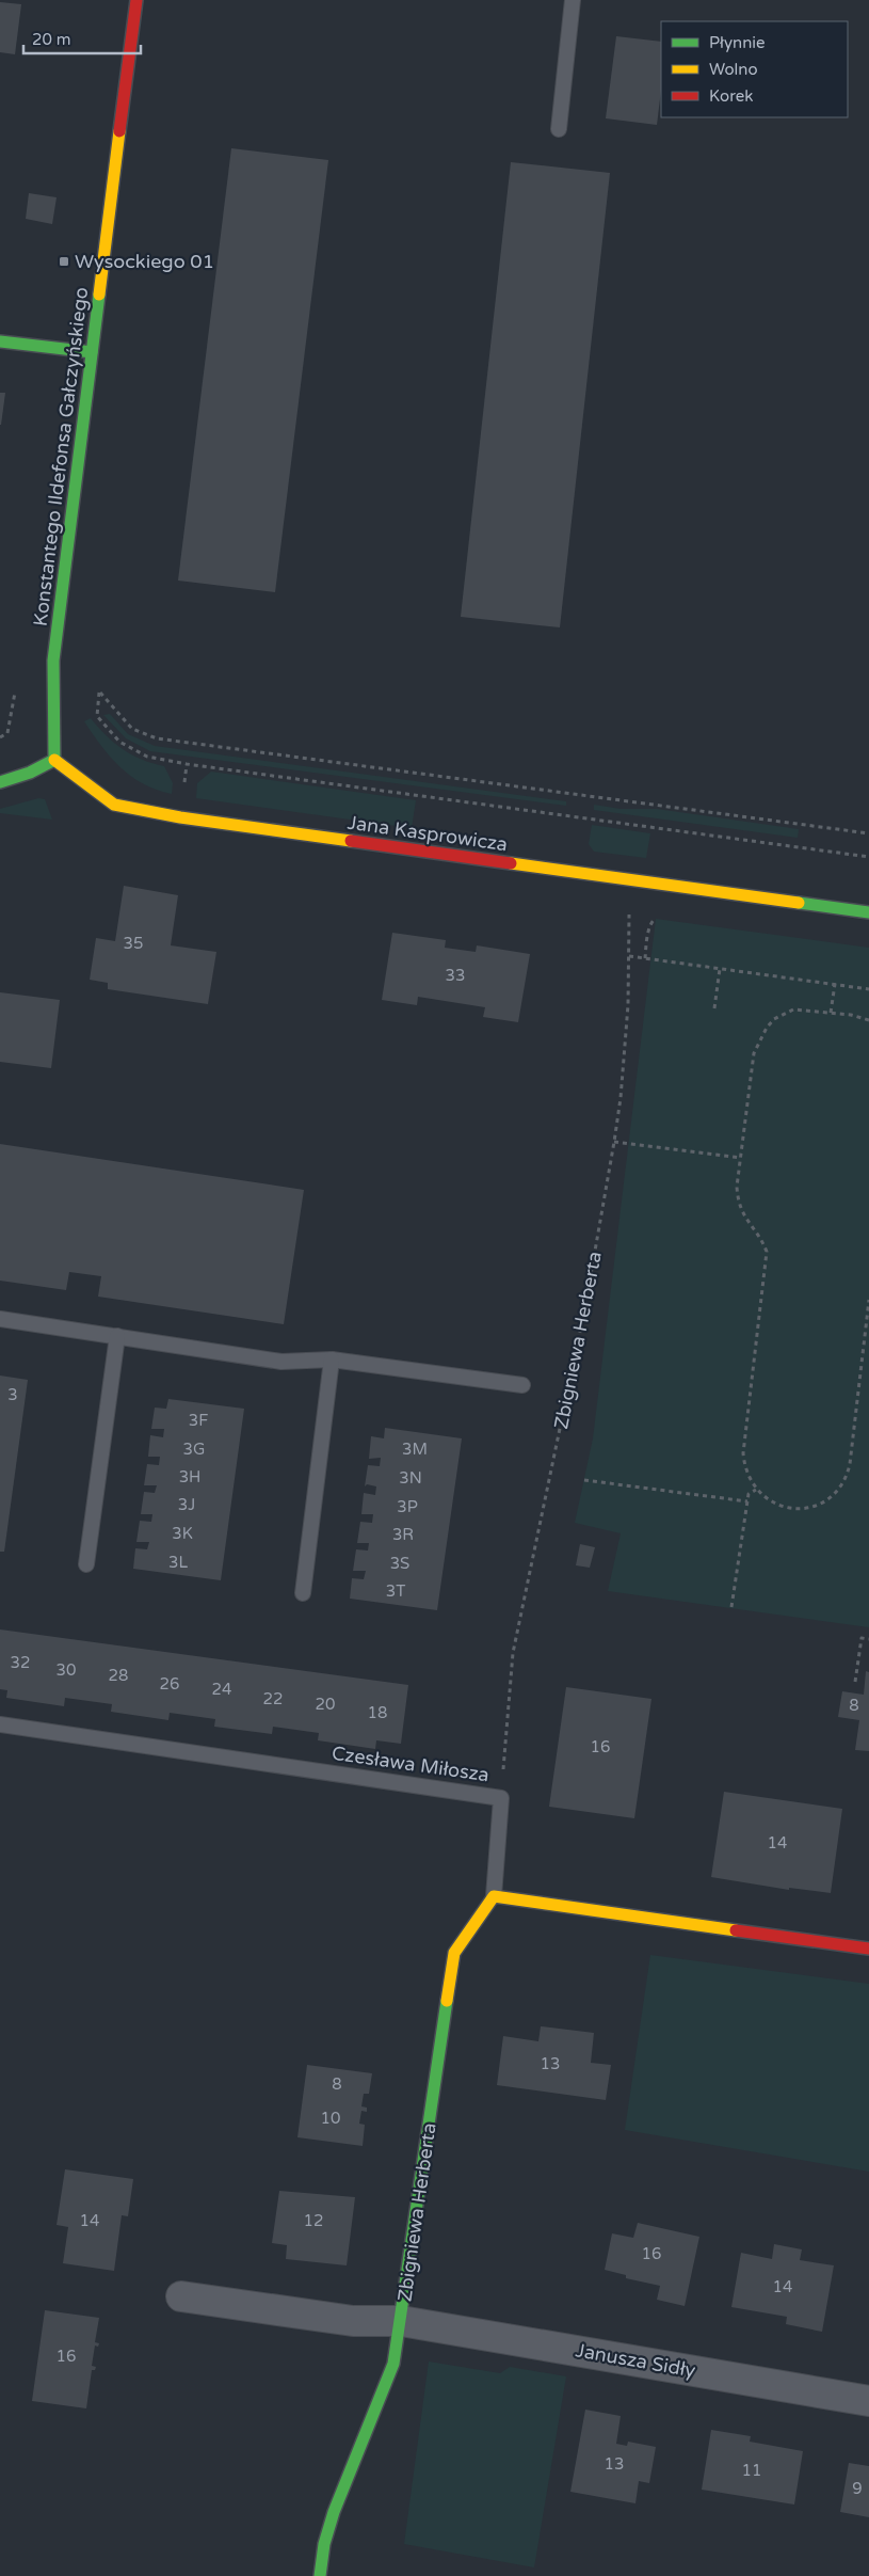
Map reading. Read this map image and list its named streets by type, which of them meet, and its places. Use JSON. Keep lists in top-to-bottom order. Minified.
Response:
{"streets":{"street":["Konstantego Ildefonsa Gałczyńskiego","Jana Kasprowicza","Zbigniewa Herberta","Janusza Sidły"],"lane":["Czesława Miłosza"]},"crossings":[["Konstantego Ildefonsa Gałczyńskiego","Jana Kasprowicza"],["Jana Kasprowicza","Zbigniewa Herberta"],["Zbigniewa Herberta","Czesława Miłosza"],["Zbigniewa Herberta","Janusza Sidły"]],"places":{"transit":["Wysockiego 01"]},"house_numbers":["35","33","3","3F","3G","3M","3H","3N","3J","3P","3K","3R","3L","3S","3T","32","30","28","26","24","22","20","8","18","16","14","13","8","10","14","12","16","14","16","13","11","9"],"legend":["Płynnie","Wolno","Korek"],"scale_bar":"20 m"}
